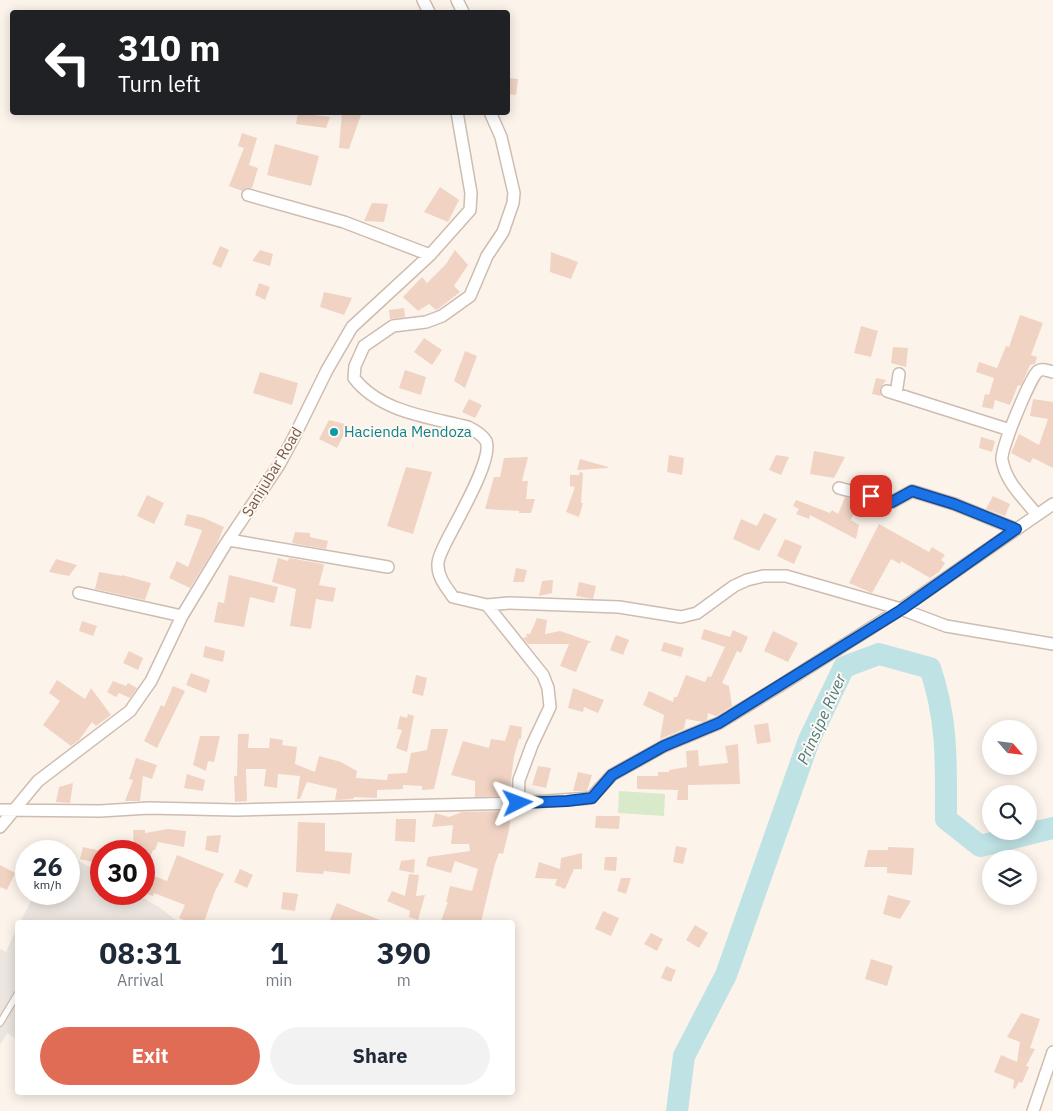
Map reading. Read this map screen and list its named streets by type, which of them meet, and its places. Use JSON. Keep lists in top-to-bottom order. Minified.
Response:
{"streets":{"street":["Sanijubar Road"]},"water":["Prinsipe River"],"places":["Hacienda Mendoza"],"north":"bottom right","page":{"turn":["310 m","Turn left"],"speed":"26 km/h","limit":"30","eta":["08:31","Arrival","1","min","390","m"],"buttons":["Exit","Share"]}}
